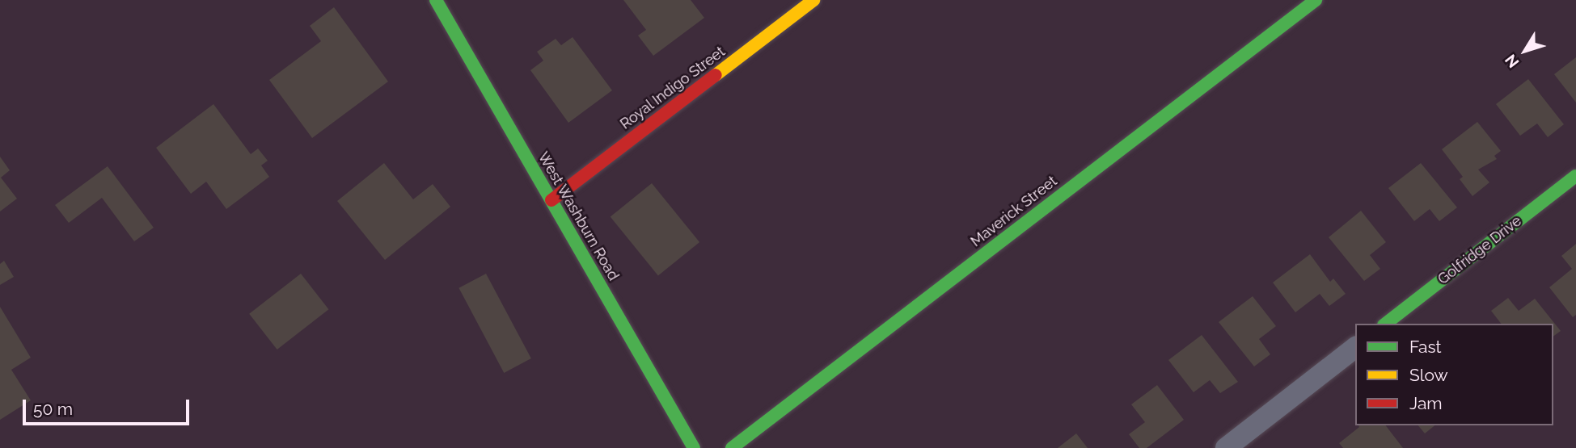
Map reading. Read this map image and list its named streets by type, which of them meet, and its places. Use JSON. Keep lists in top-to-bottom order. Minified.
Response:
{"streets":{"street":["Royal Indigo Street","Maverick Street","West Washburn Road","Golfridge Drive"]},"crossings":[["Royal Indigo Street","West Washburn Road"]],"legend":["Fast","Slow","Jam"],"scale_bar":"50 m","north":"bottom left"}
